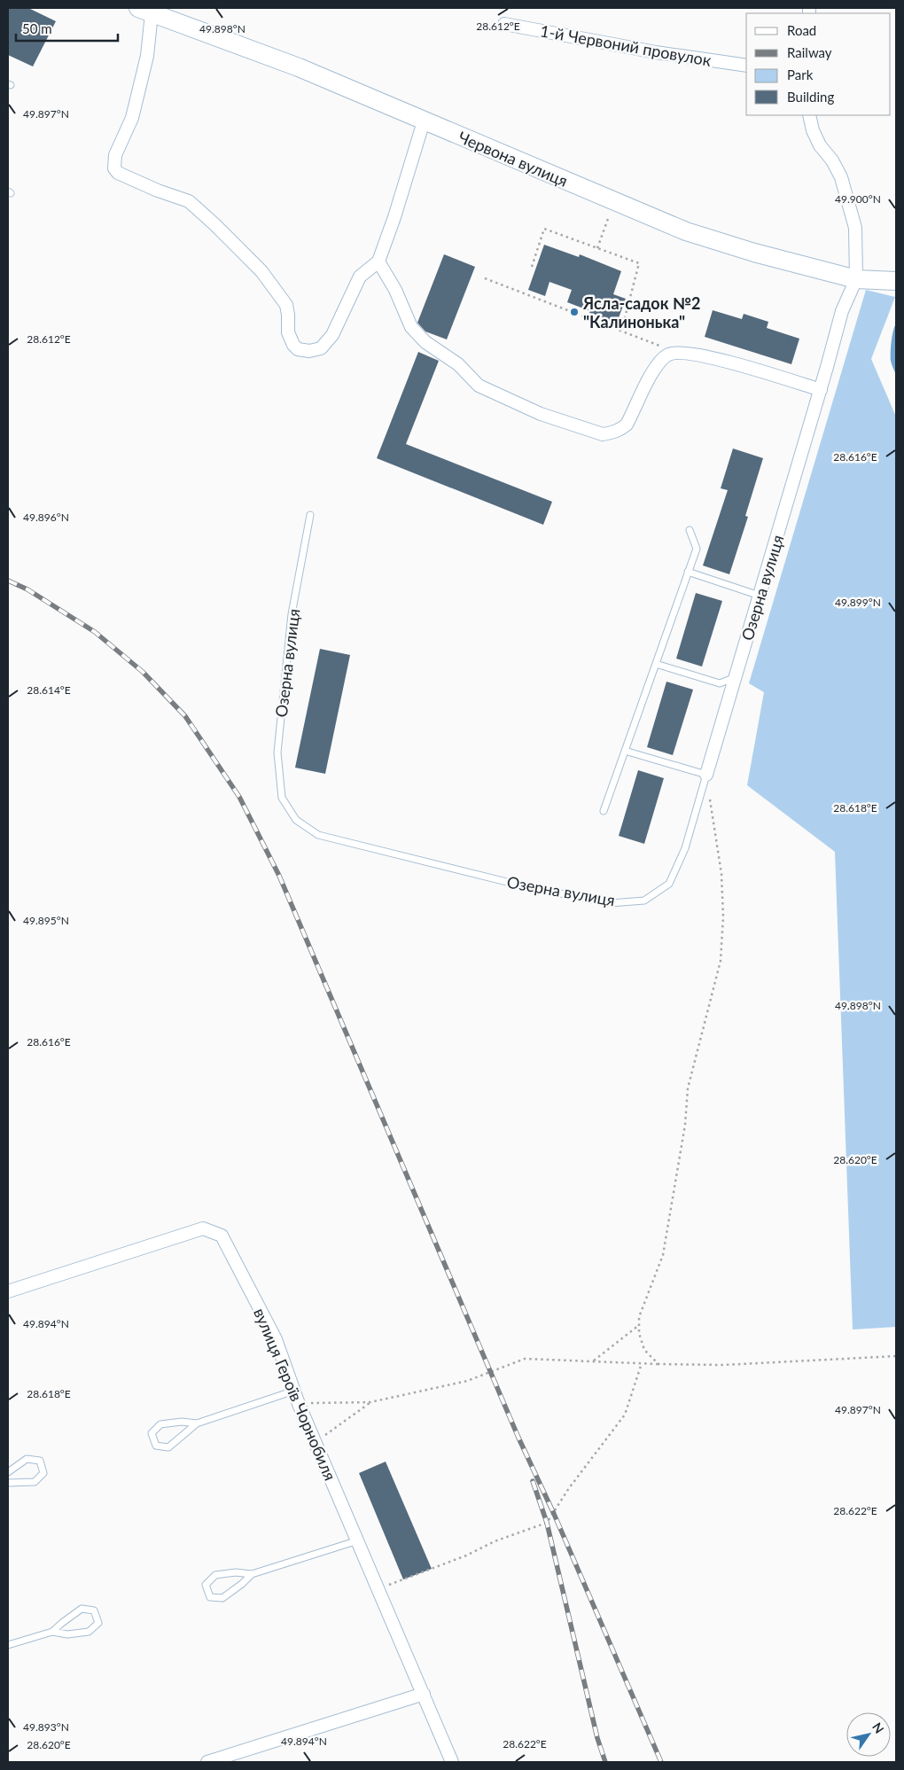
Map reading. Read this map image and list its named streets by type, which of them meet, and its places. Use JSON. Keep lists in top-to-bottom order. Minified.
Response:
{"streets":{"main road":["Червона вулиця"],"street":["1-й Червоний провулок","Озерна вулиця","вулиця Героїв Чорнобиля"]},"crossings":[["Червона вулиця","Озерна вулиця"]],"places":["Ясла-садок №2 \"Калинонька\""],"legend":["Road","Railway","Park","Building"],"scale_bar":"50 m","north":"top right","coordinates":["28.612°E","49.898°N","49.897°N","49.900°N","28.616°E","49.896°N","49.899°N","28.614°E","28.618°E","49.895°N","28.620°E","49.894°N","28.622°E","49.893°N"]}
